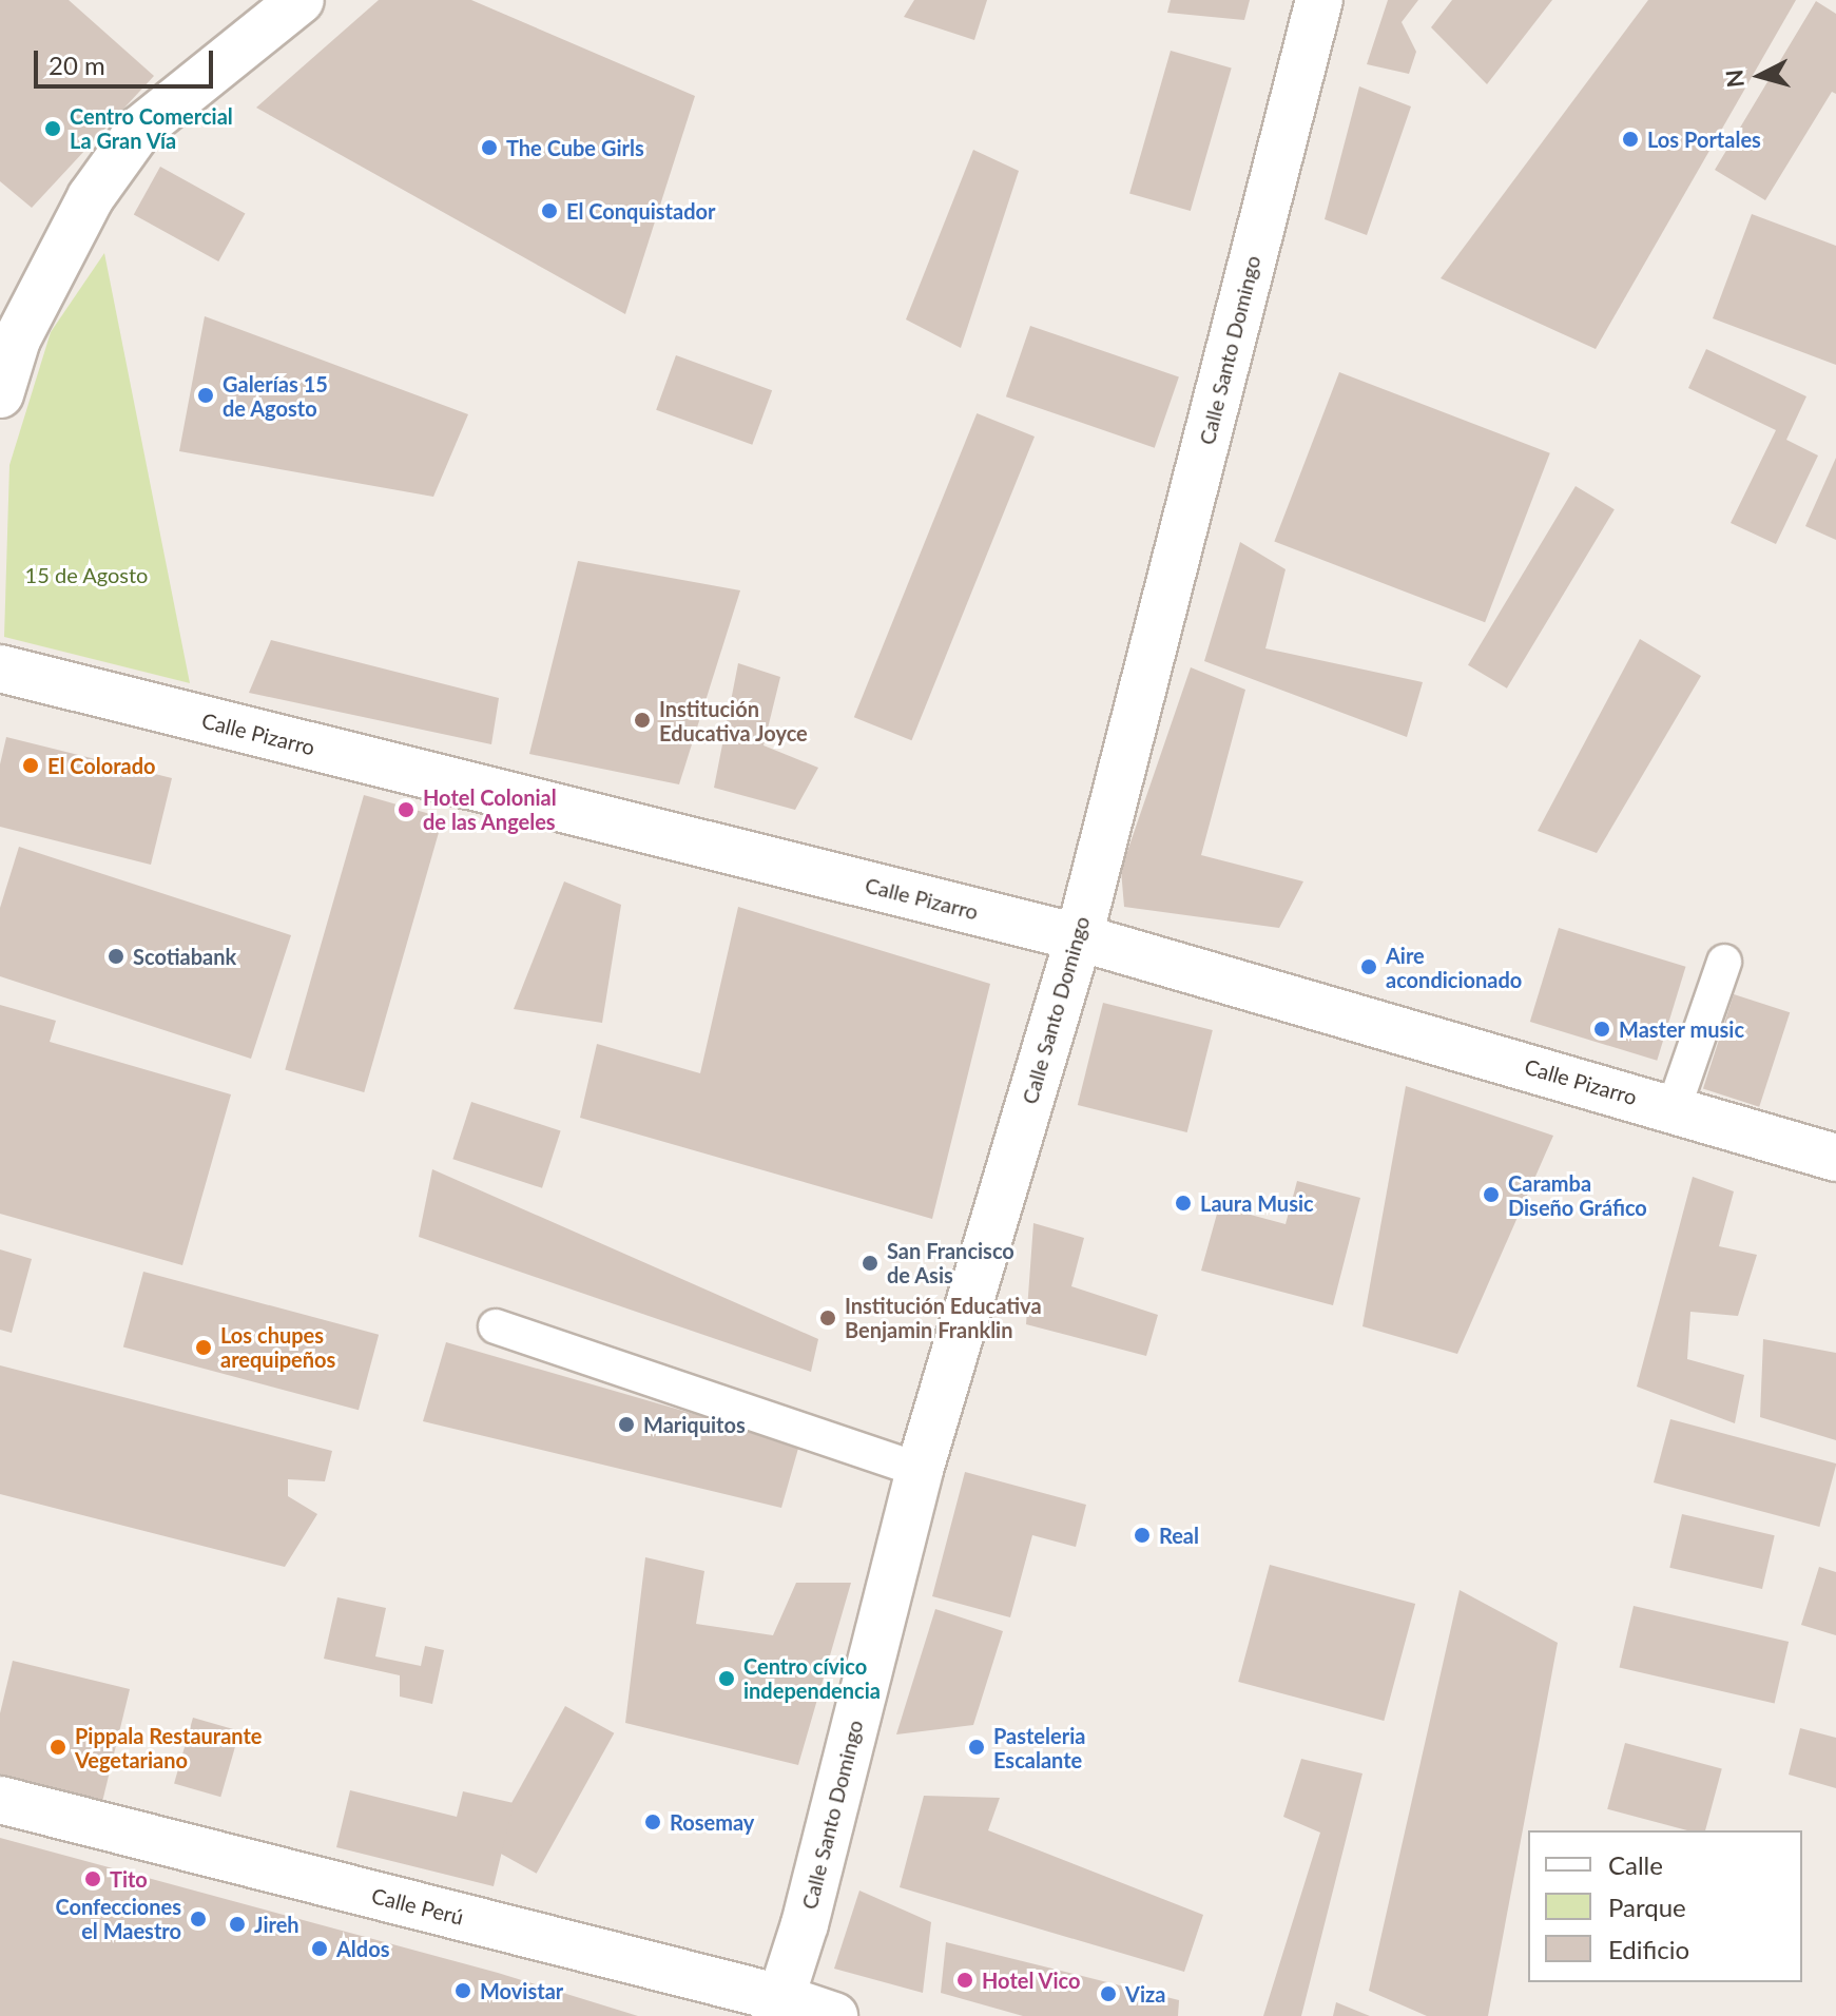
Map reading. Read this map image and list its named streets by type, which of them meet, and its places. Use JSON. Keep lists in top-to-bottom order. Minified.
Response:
{"streets":{"street":["Calle Santo Domingo","Calle Pizarro","Calle Perú"]},"crossings":[["Calle Santo Domingo","Calle Pizarro"],["Calle Santo Domingo","Calle Perú"]],"parks":["15 de Agosto"],"places":["Centro Comercial La Gran Vía","Los Portales","The Cube Girls","El Conquistador","Galerías 15 de Agosto","Institución Educativa Joyce","El Colorado","Hotel Colonial de las Angeles","Scotiabank","Aire acondicionado","Master music","Caramba Diseño Gráfico","Laura Music","San Francisco de Asis","Institución Educativa Benjamin Franklin","Los chupes arequipeños","Mariquitos","Real","Centro cívico independencia","Pippala Restaurante Vegetariano","Pasteleria Escalante","Rosemay","Tito","Confecciones el Maestro","Jireh","Aldos","Hotel Vico","Movistar","Viza"],"legend":["Calle","Parque","Edificio"],"scale_bar":"20 m","north":"left"}
